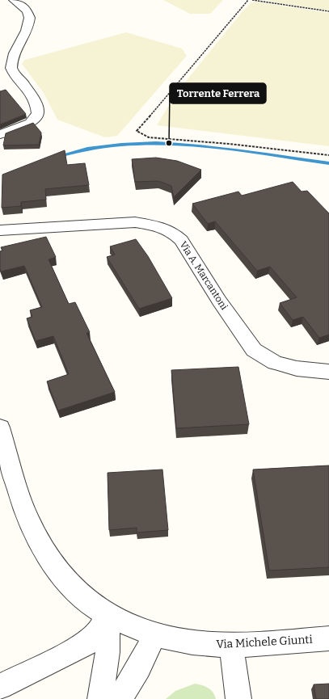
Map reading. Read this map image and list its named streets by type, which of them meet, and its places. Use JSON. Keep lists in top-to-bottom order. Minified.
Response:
{"streets":{"street":["Via A. Marcantoni","Via Michele Giunti"]},"places":["Torrente Ferrera"]}
